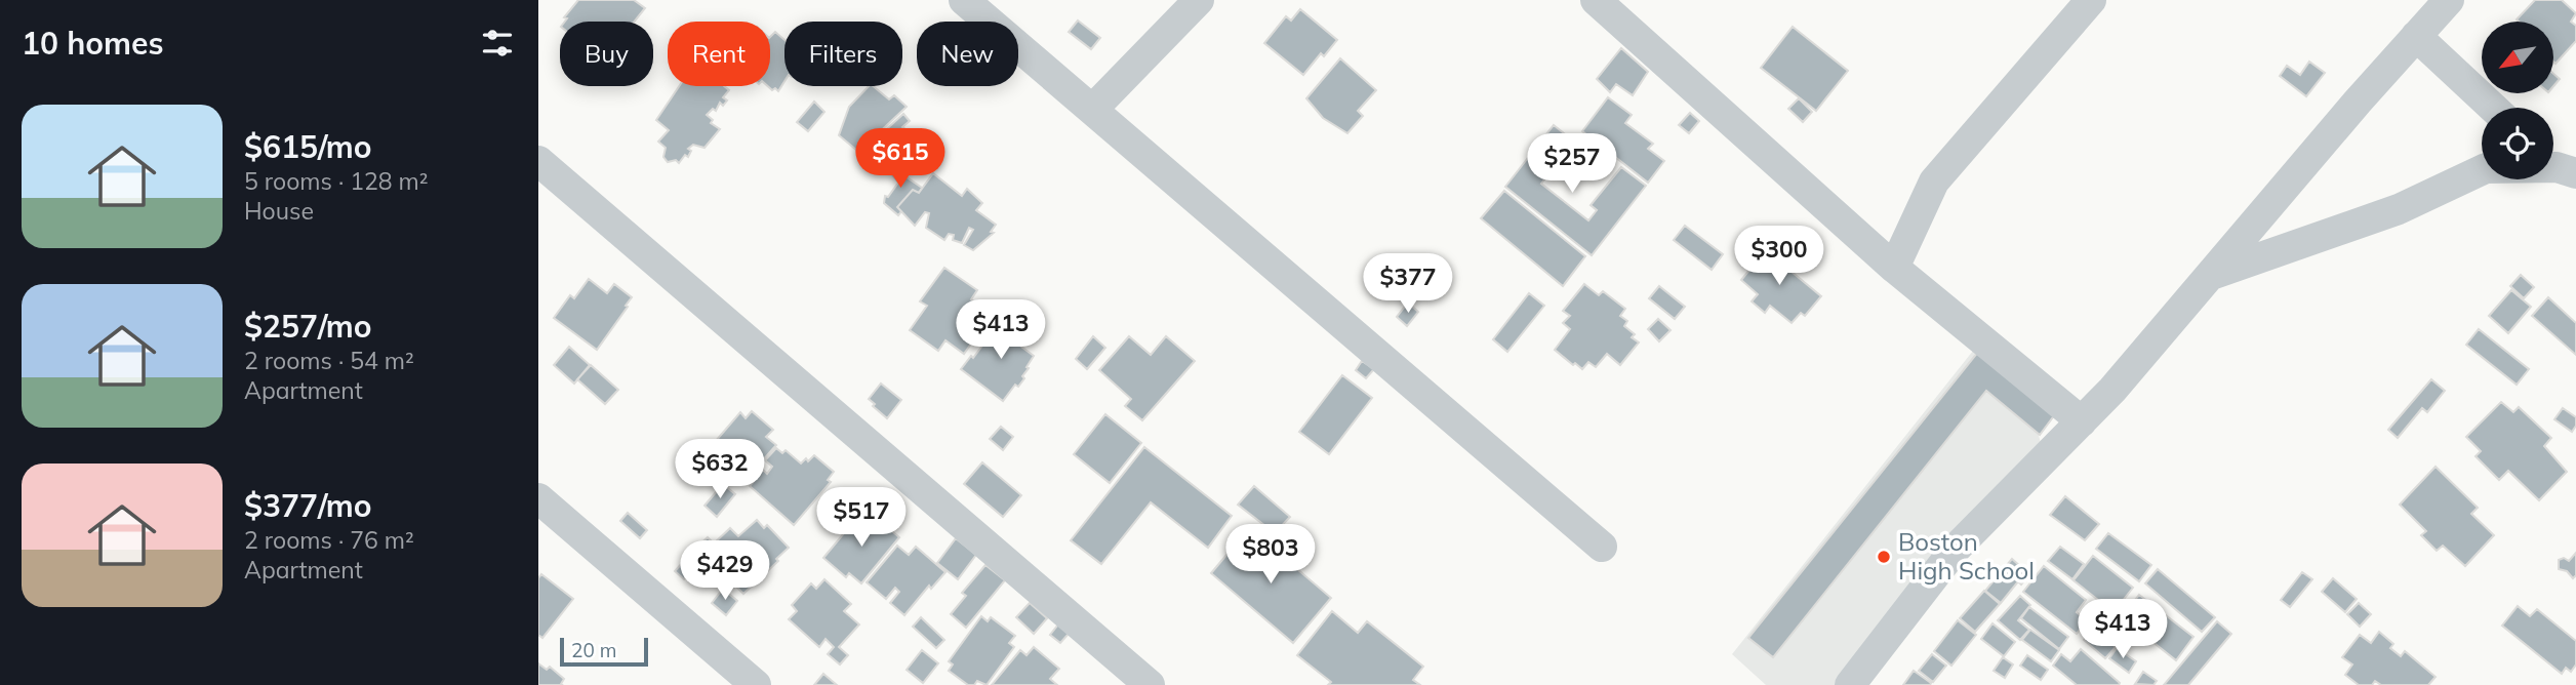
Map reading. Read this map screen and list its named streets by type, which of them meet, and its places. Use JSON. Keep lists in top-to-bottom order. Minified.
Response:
{"places":["Boston High School"],"scale_bar":"20 m","north":"bottom left","page":{"heading":"10 homes","chip":["Buy","Rent","Filters","New"],"list":[{"name":"$615/mo","note":"5 rooms · 128 m² · House"},{"name":"$257/mo","note":"2 rooms · 54 m² · Apartment"},{"name":"$377/mo","note":"2 rooms · 76 m² · Apartment"}],"price":["$615","$257","$300","$377","$413","$632","$517","$803","$429","$413"],"scale":"20 m"}}
